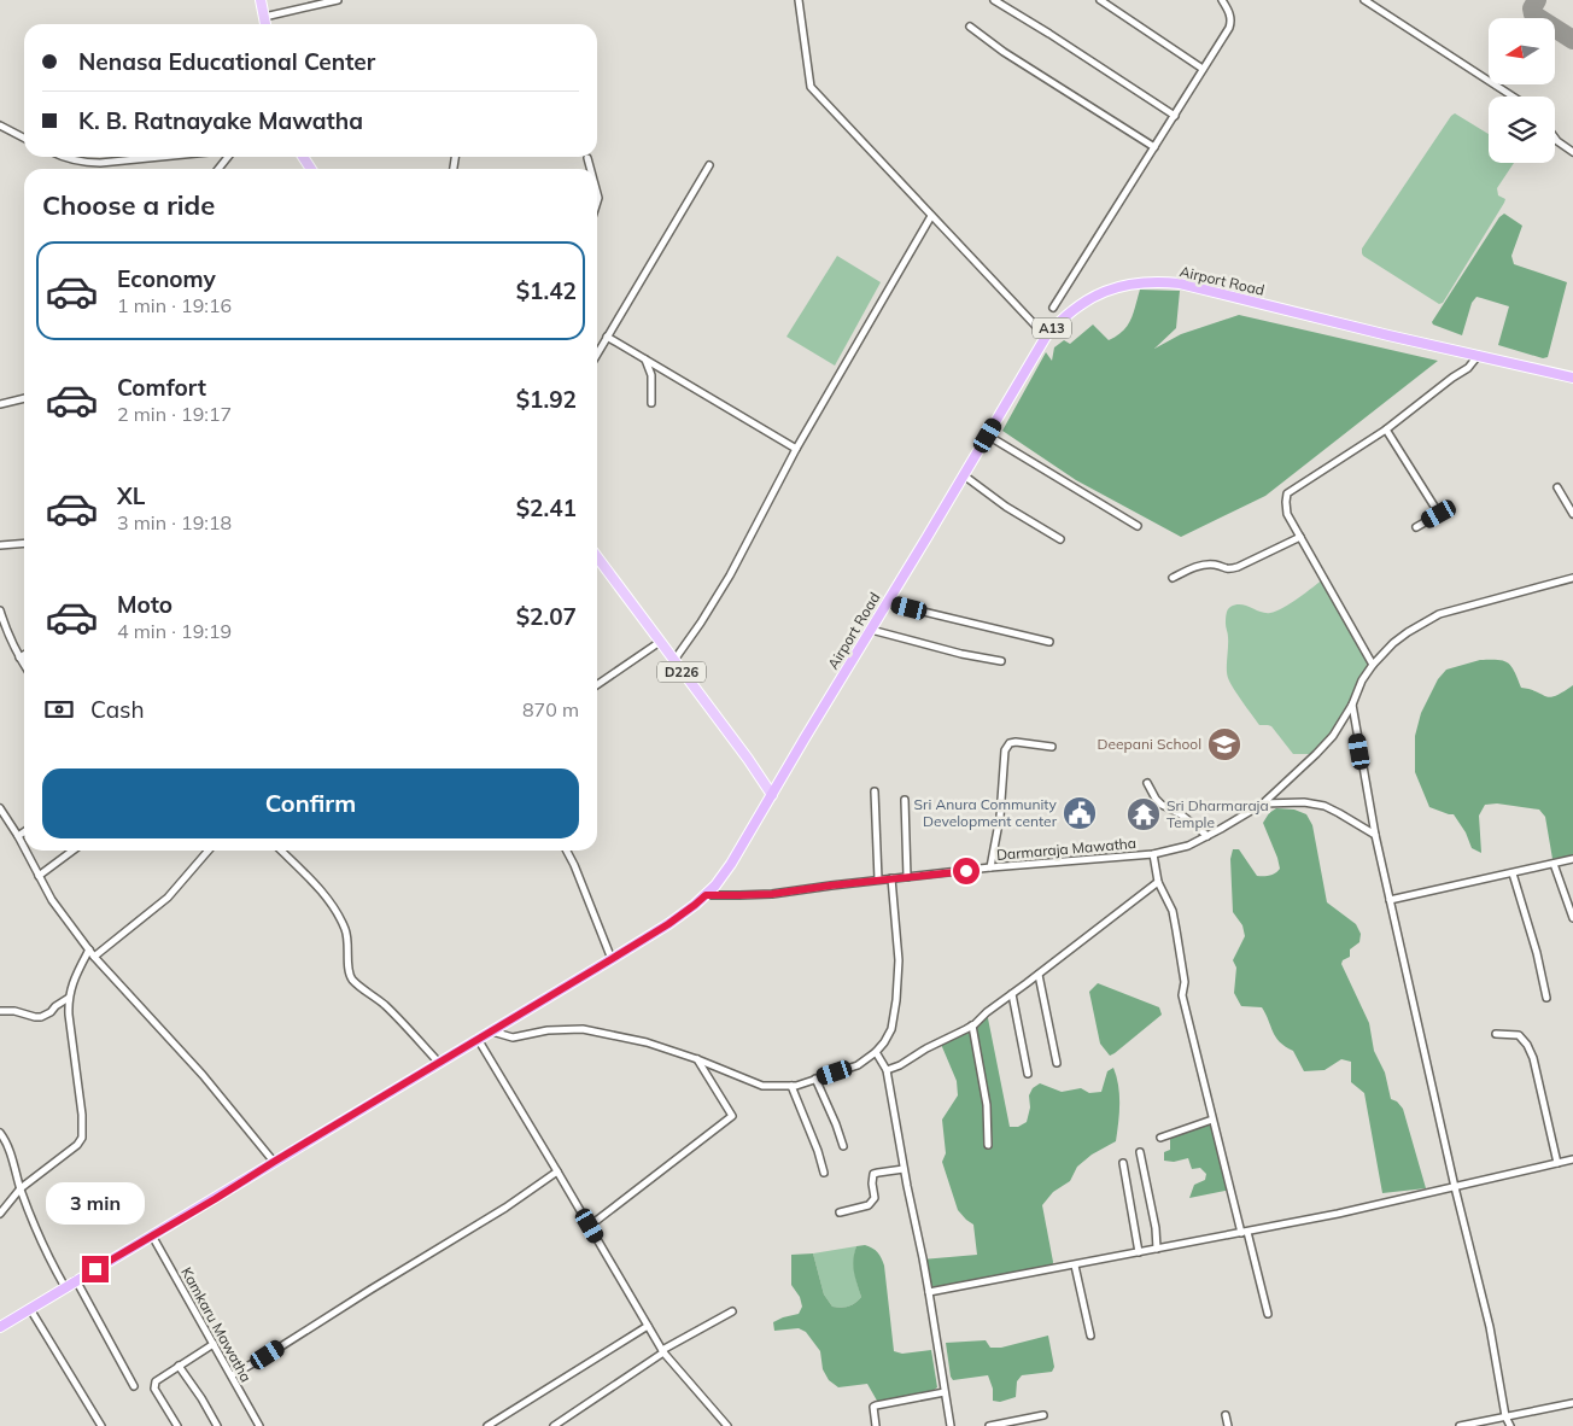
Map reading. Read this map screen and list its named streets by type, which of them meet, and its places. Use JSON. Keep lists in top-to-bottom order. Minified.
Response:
{"streets":{"highway":["Airport Road","A13"],"main road":["D226"],"street":["Darmaraja Mawatha","Kamkaru Mawatha"]},"crossings":[["Airport Road","A13"],["Airport Road","D226"],["A13","D226"],["A13","Darmaraja Mawatha"],["A13","Kamkaru Mawatha"]],"places":{"school or university":["Deepani School"],"public building":["Sri Anura Community Development center"],"temple":["Sri Dharmaraja Temple"]},"north":"left","page":{"banner":["Nenasa Educational Center","K. B. Ratnayake Mawatha"],"heading":"Choose a ride","list":[{"name":"Economy","note":"1 min · 19:16","value":"$1.42"},{"name":"Comfort","note":"2 min · 19:17","value":"$1.92"},{"name":"XL","note":"3 min · 19:18","value":"$2.41"},{"name":"Moto","note":"4 min · 19:19","value":"$2.07"}],"pay":["Cash","870 m"],"buttons":"Confirm","bubble":"3 min"}}
